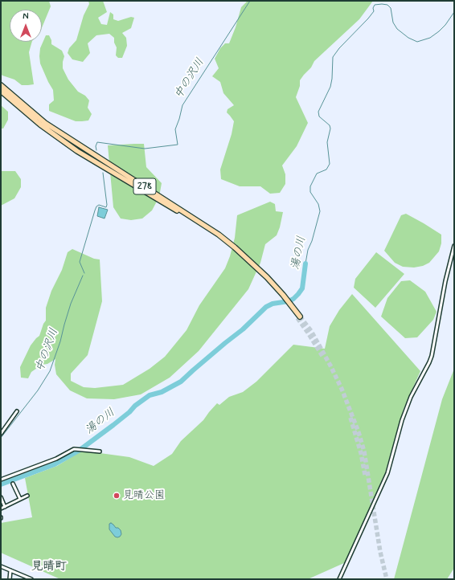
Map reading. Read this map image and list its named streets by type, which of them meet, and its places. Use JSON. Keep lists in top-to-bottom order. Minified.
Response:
{"streets":{"highway":["278"]},"districts":["見晴町"],"water":["中の沢川","湯の川"],"places":["見晴公園"],"north":"top"}
